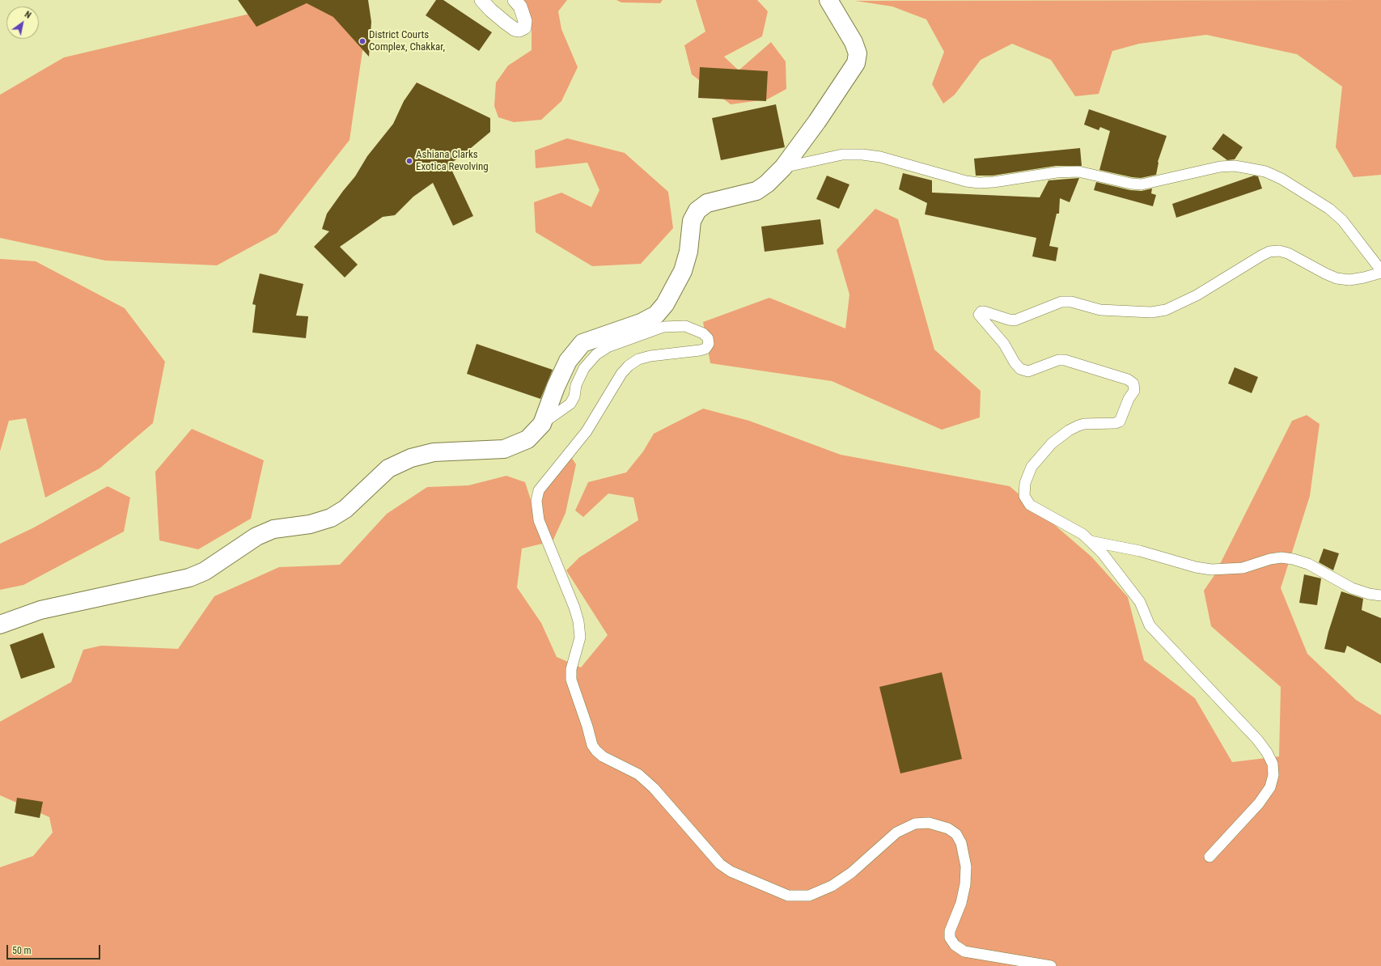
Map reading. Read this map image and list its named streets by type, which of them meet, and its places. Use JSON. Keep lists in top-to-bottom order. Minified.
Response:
{"places":["District Courts Complex, Chakkar,","Ashiana Clarks Exotica Revolving"],"scale_bar":"50 m","north":"top right"}
